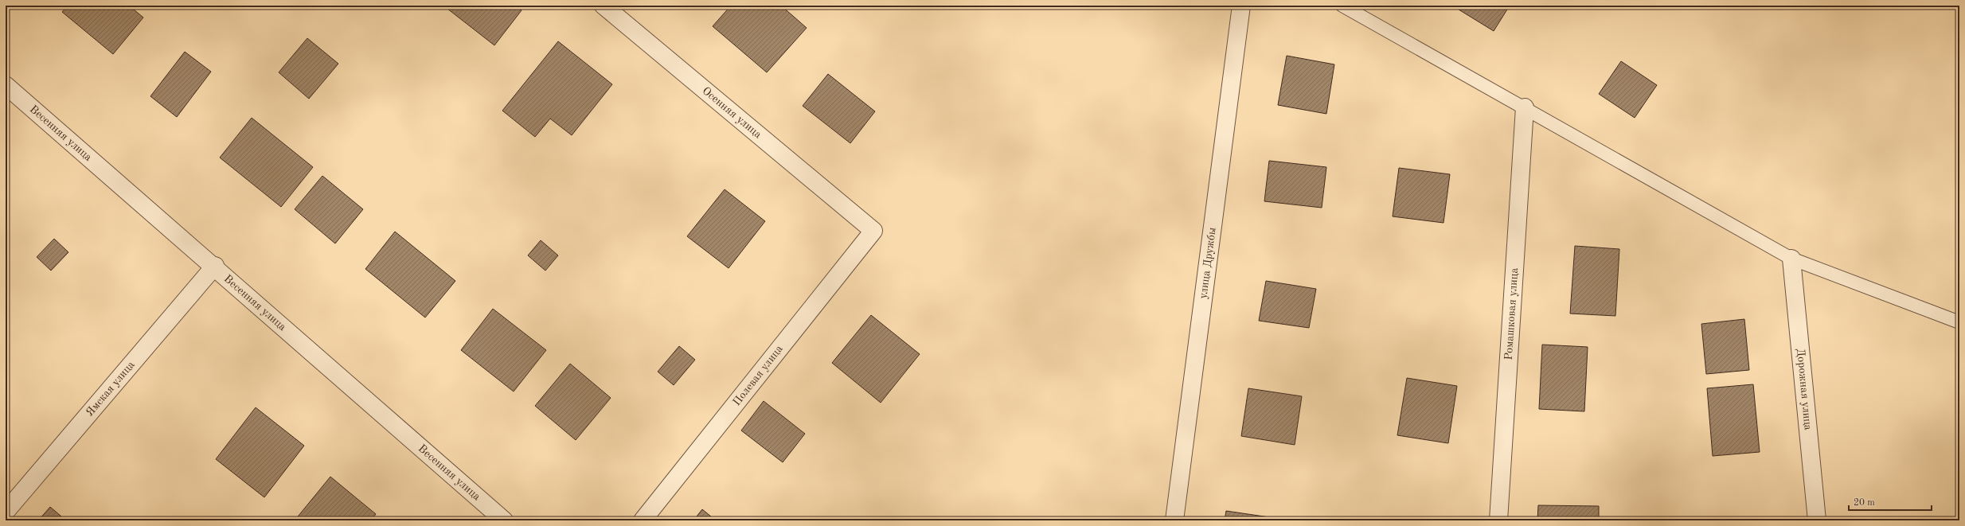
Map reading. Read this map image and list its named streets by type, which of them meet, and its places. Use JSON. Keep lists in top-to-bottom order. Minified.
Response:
{"streets":{"street":["Осенняя улица","Весенняя улица","улица Дружбы","Ромашковая улица","Полевая улица","Ямская улица","Дорожная улица"]},"crossings":[["Осенняя улица","Полевая улица"],["Весенняя улица","Ямская улица"]],"scale_bar":"20 m"}
